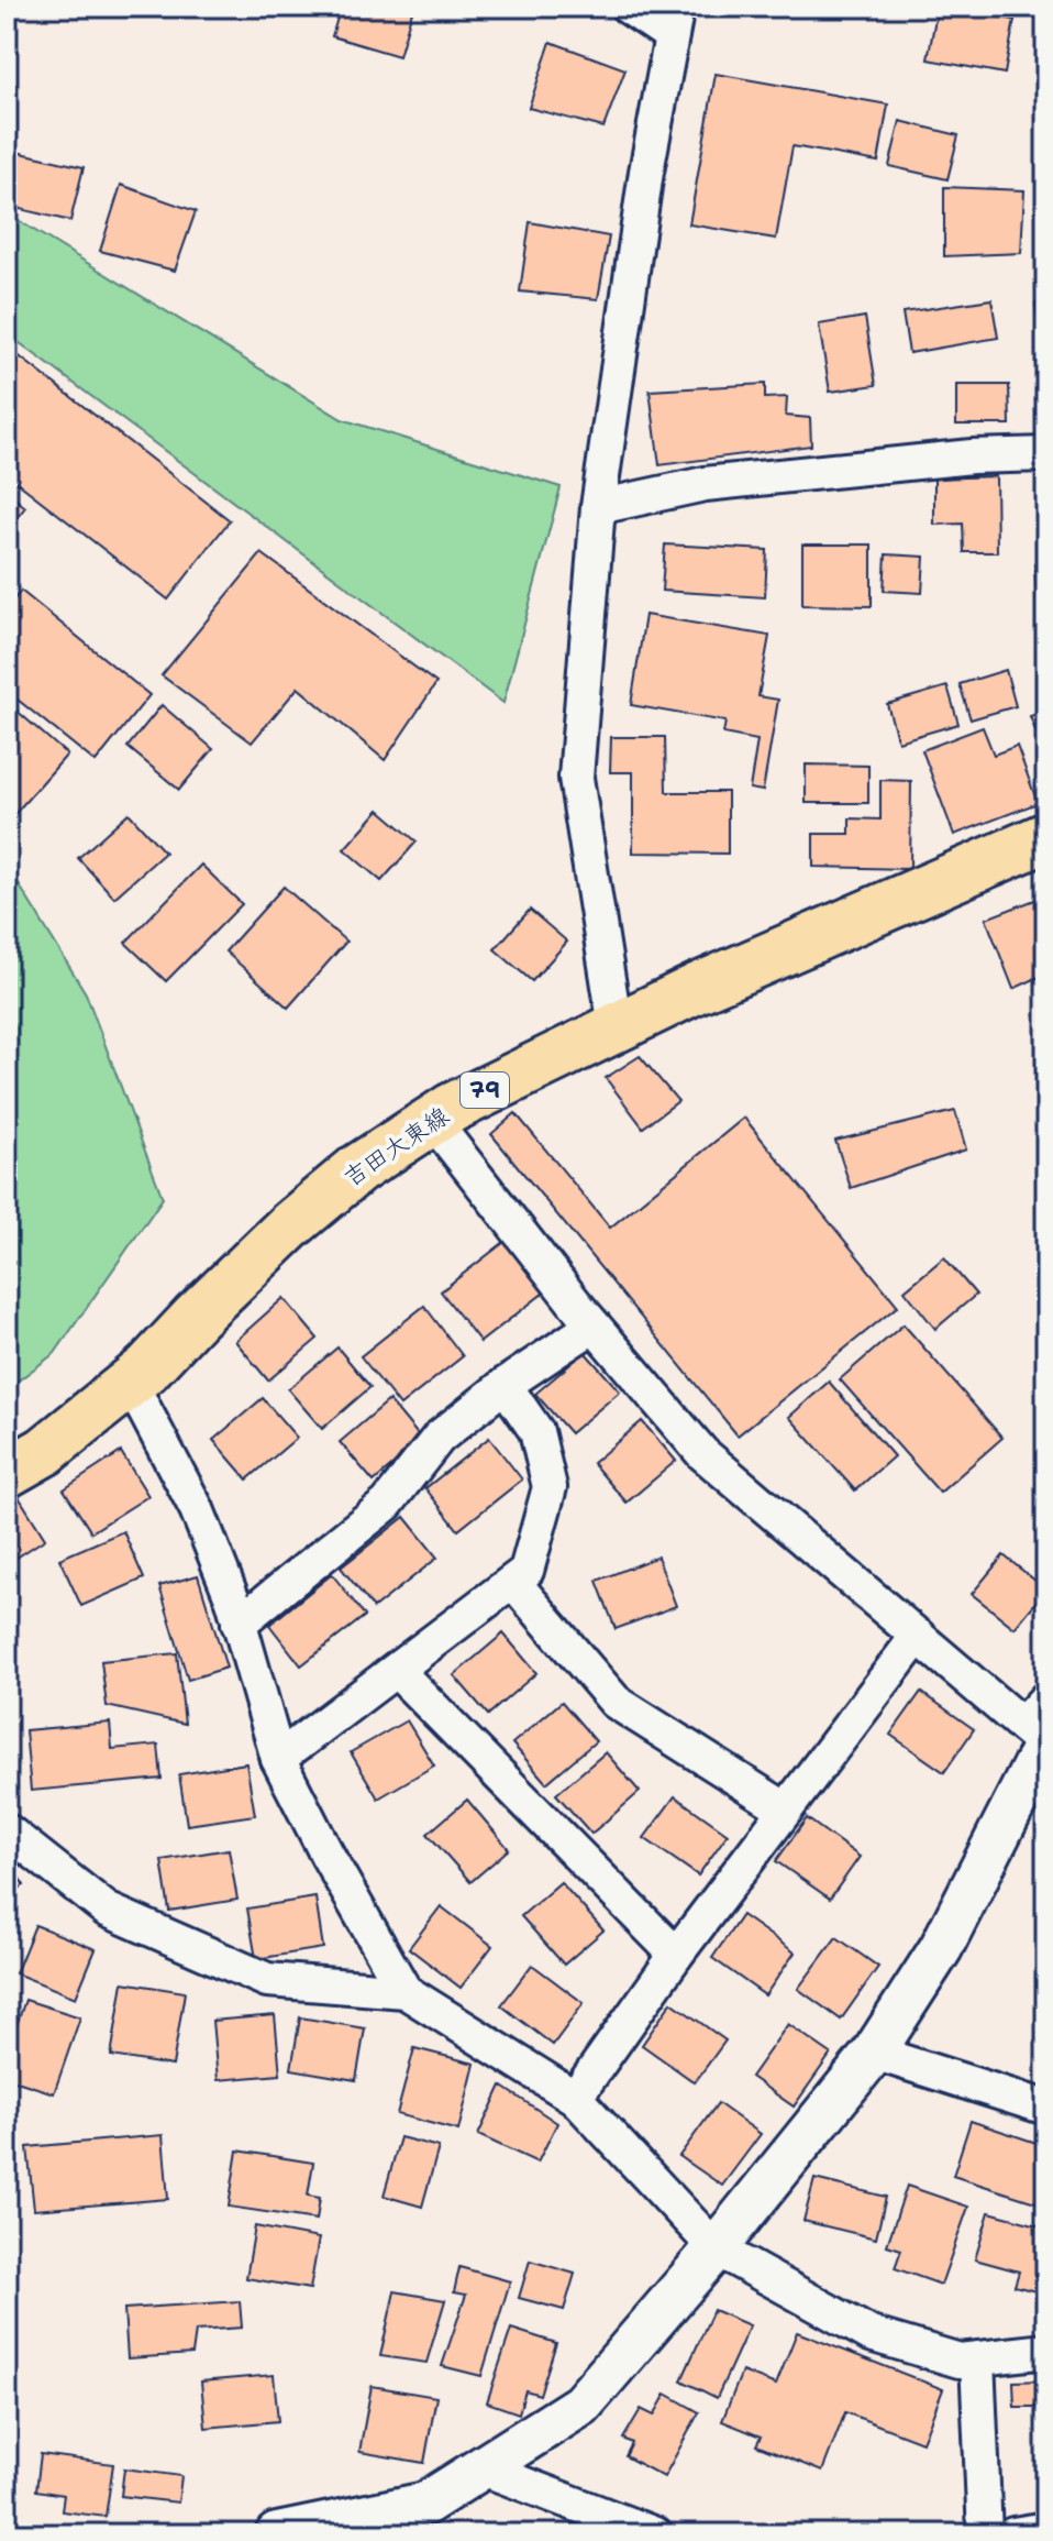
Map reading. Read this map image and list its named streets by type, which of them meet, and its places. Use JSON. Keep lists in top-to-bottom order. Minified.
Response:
{"streets":{"main road":["79","吉田大東線"]}}
